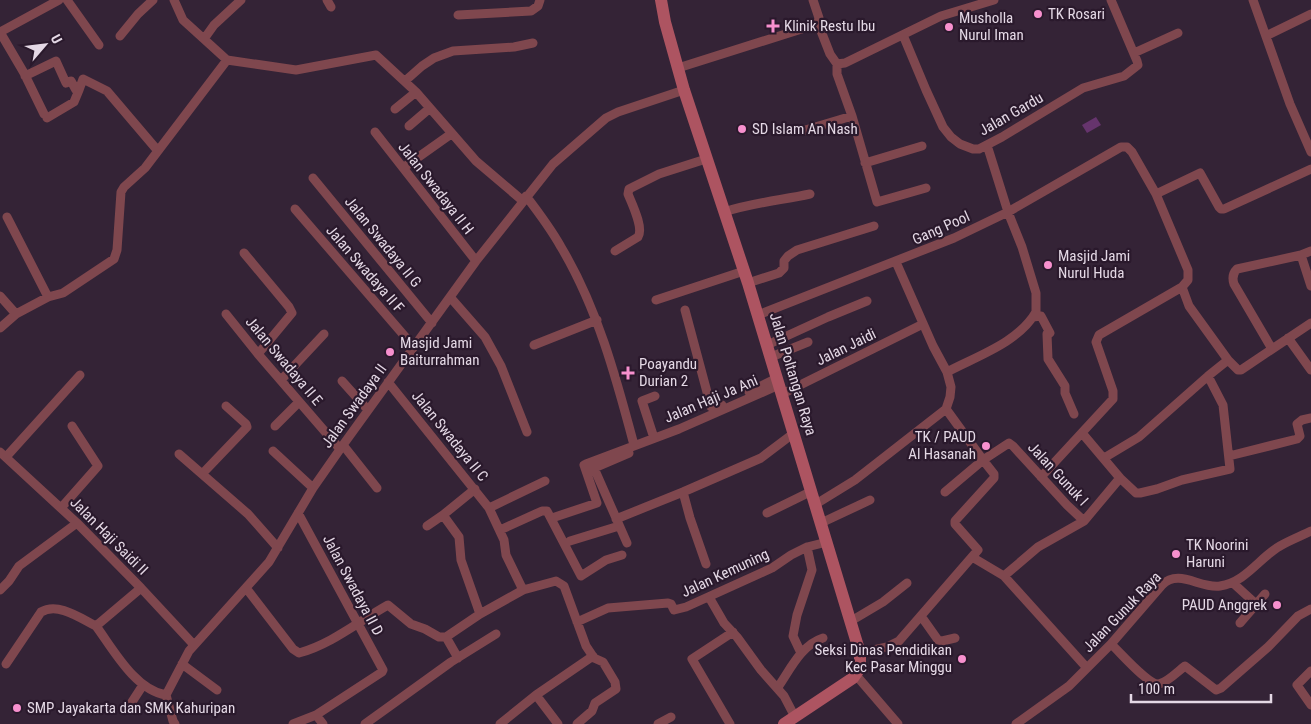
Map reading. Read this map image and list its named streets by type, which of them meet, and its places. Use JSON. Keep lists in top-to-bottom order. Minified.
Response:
{"streets":{"street":["Jalan Gardu","Jalan Swadaya II H","Gang Pool","Jalan Swadaya II G","Jalan Swadaya II F","Jalan Jaidi","Jalan Swadaya II E","Jalan Poltangan Raya","Jalan Haji Ja Ani","Jalan Swadaya II","Jalan Swadaya II C","Jalan Gunuk I","Jalan Haji Saidi II","Jalan Kemuning","Jalan Swadaya II D","Jalan Gunuk Raya"]},"crossings":[["Jalan Swadaya II H","Jalan Swadaya II"],["Gang Pool","Jalan Poltangan Raya"],["Jalan Swadaya II G","Jalan Swadaya II"],["Jalan Swadaya II F","Jalan Swadaya II"],["Jalan Jaidi","Jalan Poltangan Raya"],["Jalan Jaidi","Jalan Haji Ja Ani"],["Jalan Swadaya II E","Jalan Swadaya II"],["Jalan Poltangan Raya","Jalan Haji Ja Ani"],["Jalan Poltangan Raya","Jalan Swadaya II"],["Jalan Poltangan Raya","Jalan Kemuning"],["Jalan Swadaya II","Jalan Swadaya II C"],["Jalan Swadaya II","Jalan Haji Saidi II"],["Jalan Swadaya II","Jalan Swadaya II D"]],"places":{"other":["TK Rosari","Musholla Nurul Iman","SD Islam An Nash","Masjid Jami Nurul Huda","Masjid Jami Baiturrahman","TK / PAUD Al Hasanah","TK Noorini Haruni","PAUD Anggrek","Seksi Dinas Pendidikan Kec Pasar Minggu","SMP Jayakarta dan SMK Kahuripan"],"health":["Klinik Restu Ibu","Poayandu Durian 2"]},"scale_bar":"100 m","north":"top right"}
